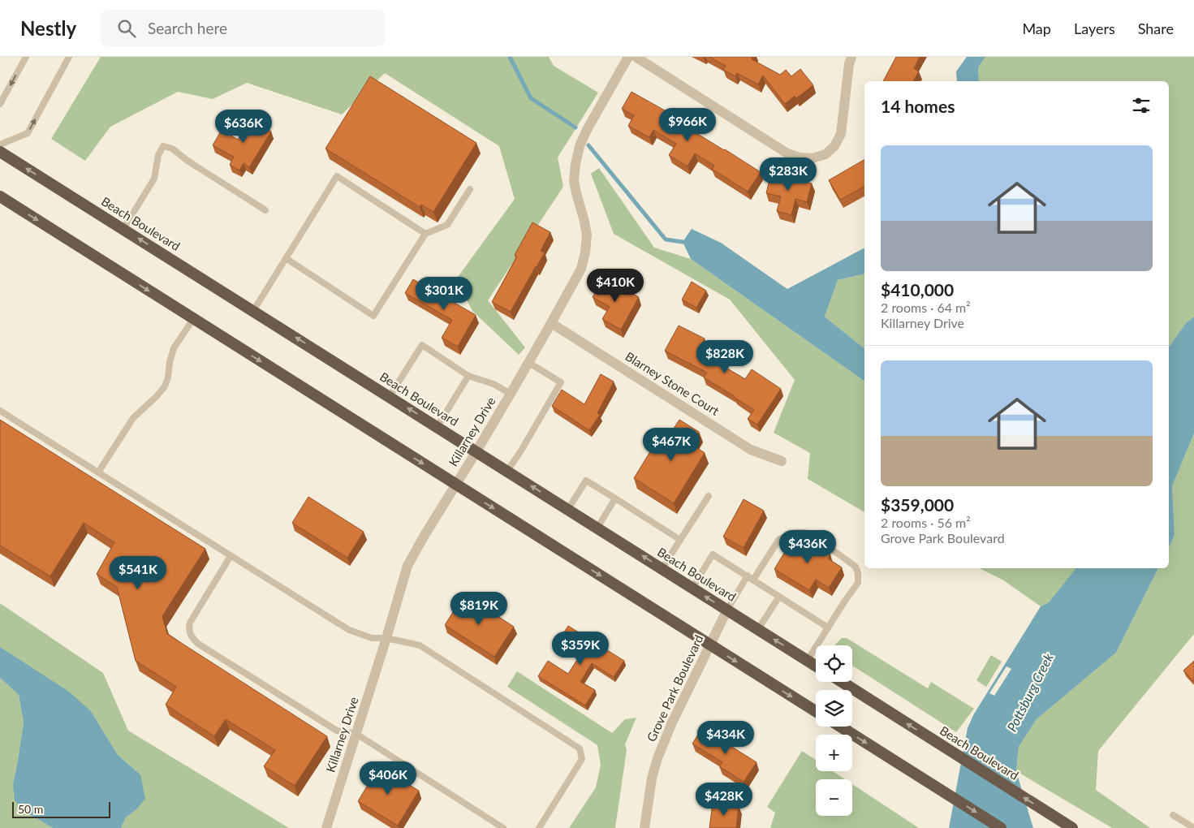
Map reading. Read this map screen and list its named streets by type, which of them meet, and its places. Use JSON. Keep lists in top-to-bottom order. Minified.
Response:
{"streets":{"highway":["Beach Boulevard"],"street":["Blarney Stone Court","Killarney Drive","Grove Park Boulevard"]},"crossings":[["Beach Boulevard","Killarney Drive"],["Beach Boulevard","Grove Park Boulevard"],["Blarney Stone Court","Killarney Drive"]],"water":["Pottsburg Creek"],"scale_bar":"50 m","page":{"header":"Nestly","search":"Search here","nav":["Map","Layers","Share"],"heading":"14 homes","price":["$966K","$636K","$283K","$410K","$301K","$828K","$467K","$436K","$541K","$819K","$359K","$434K","$406K","$428K"],"list":[{"name":"$410,000","note":"2 rooms · 64 m² · Killarney Drive"},{"name":"$359,000","note":"2 rooms · 56 m² · Grove Park Boulevard"}],"map_buttons":["+","−"],"scale":"50 m"}}
